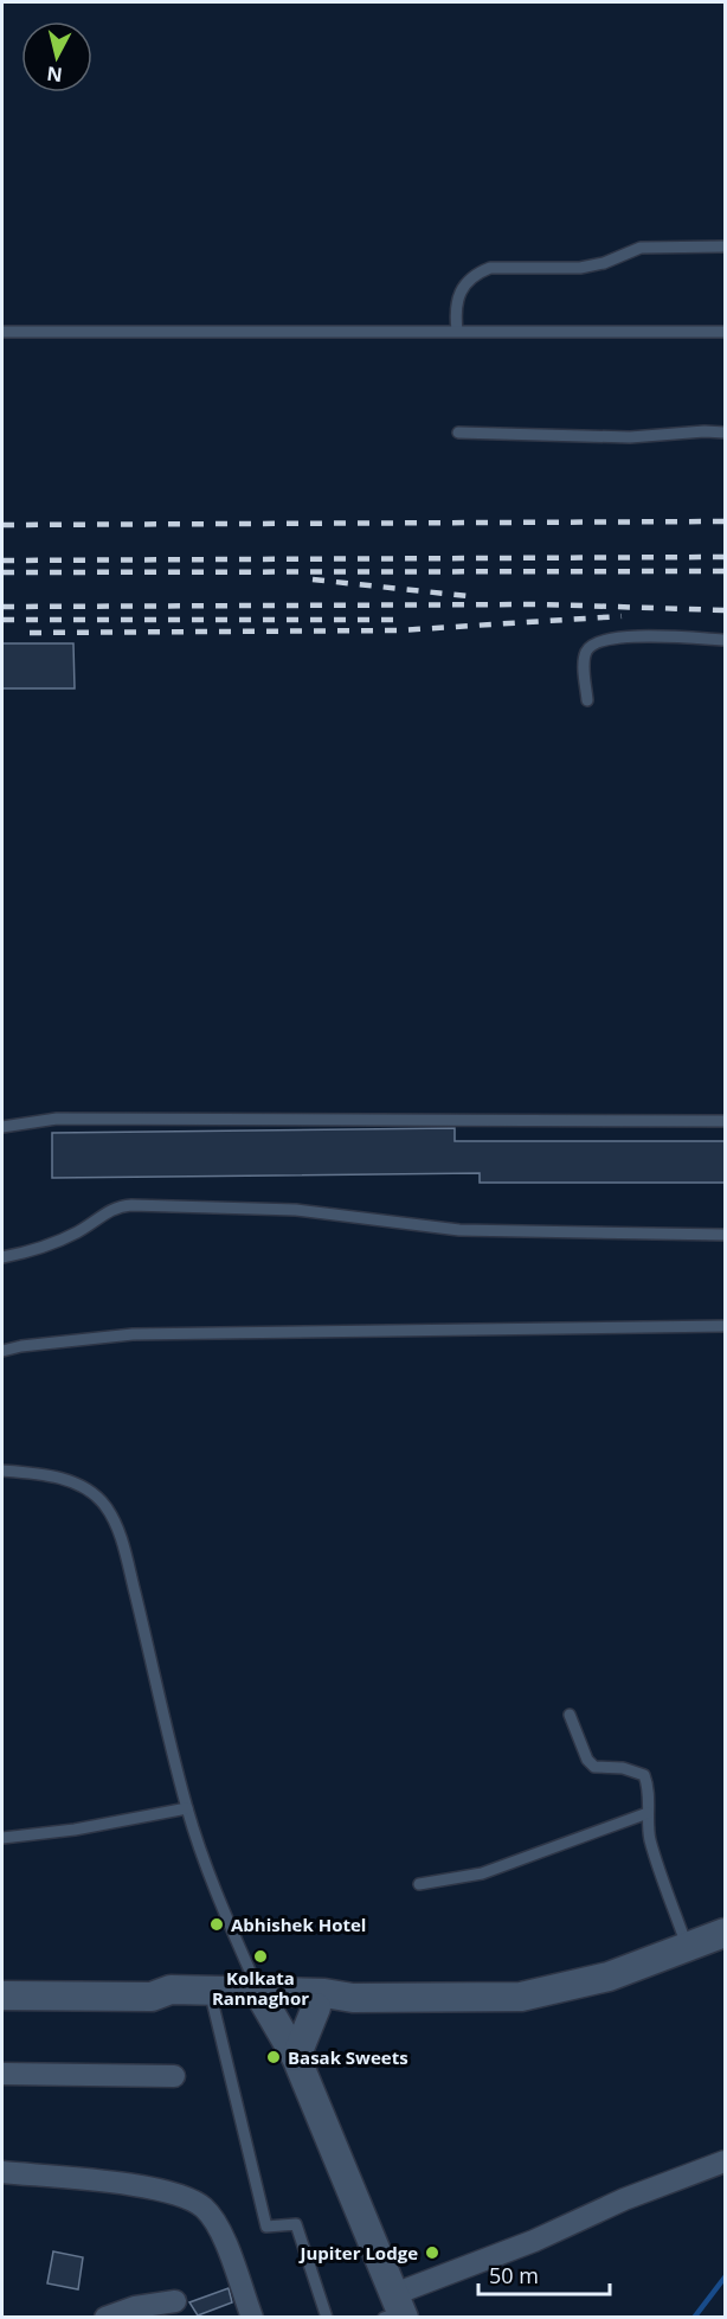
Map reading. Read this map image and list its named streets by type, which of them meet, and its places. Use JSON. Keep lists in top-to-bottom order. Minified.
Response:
{"places":["Abhishek Hotel","Kolkata Rannaghor","Basak Sweets","Jupiter Lodge"],"scale_bar":"50 m","north":"bottom"}
